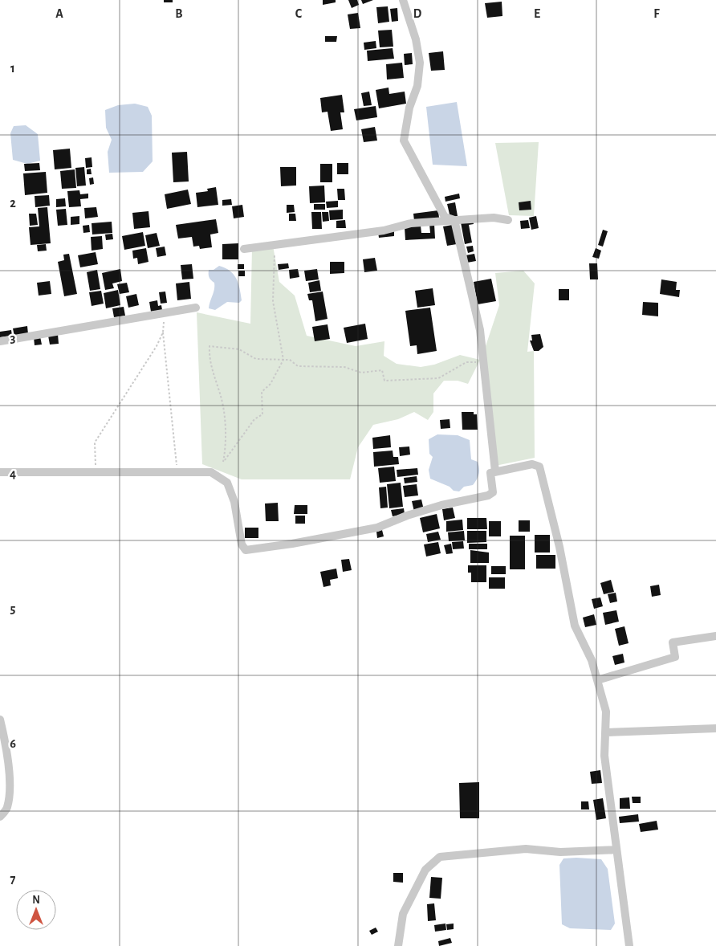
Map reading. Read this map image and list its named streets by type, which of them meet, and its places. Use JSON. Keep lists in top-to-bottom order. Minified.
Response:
{"north":"top","grid":{"columns":["A","B","C","D","E","F"],"rows":["1","2","3","4","5","6","7"]}}
